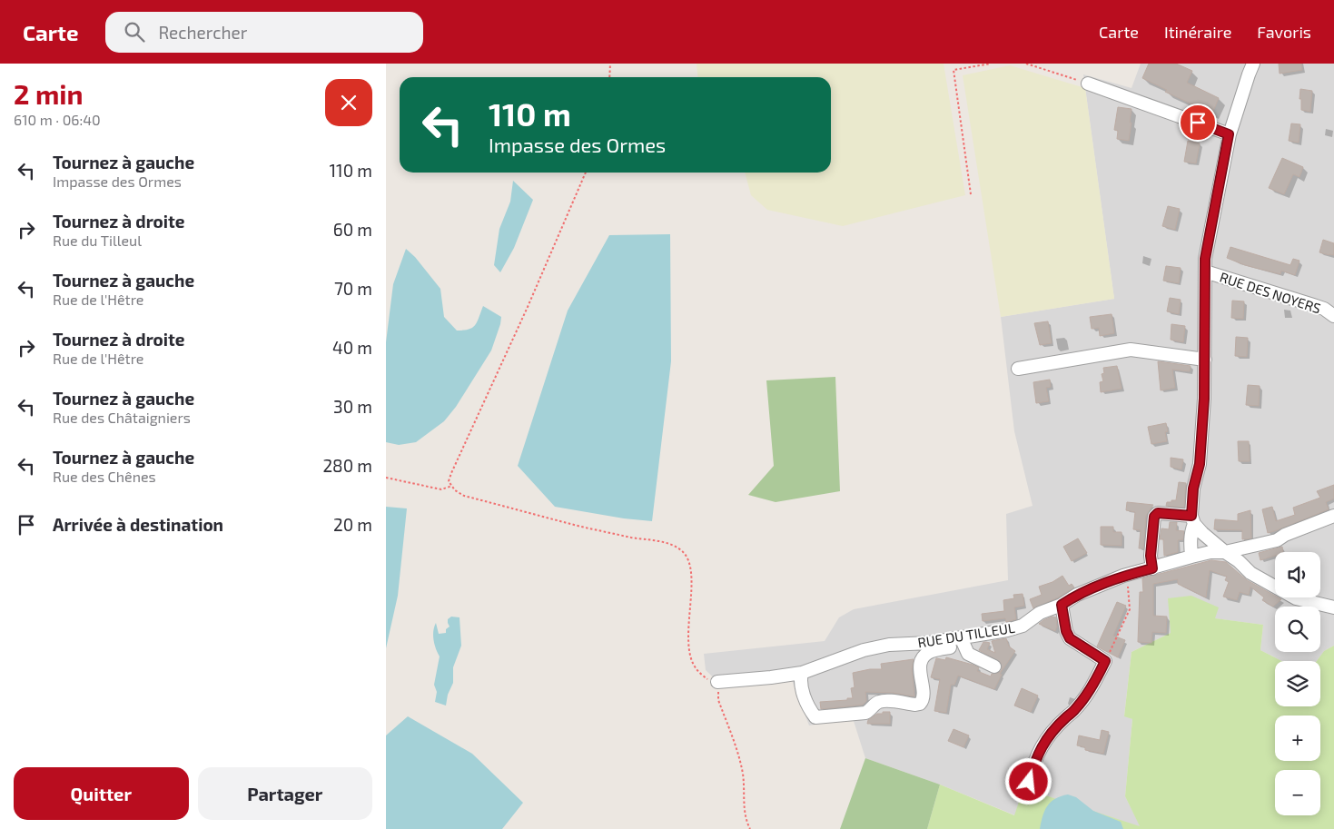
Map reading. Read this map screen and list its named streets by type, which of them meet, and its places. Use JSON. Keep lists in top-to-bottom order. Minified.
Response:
{"streets":{"street":["RUE DES NOYERS","RUE DU TILLEUL"]},"page":{"header":"Carte","search":"Rechercher","nav":["Carte","Itinéraire","Favoris"],"heading":["2 min","610 m · 06:40"],"turn":["110 m","Impasse des Ormes"],"list":[{"name":"Tournez à gauche","note":"Impasse des Ormes","value":"110 m"},{"name":"Tournez à droite","note":"Rue du Tilleul","value":"60 m"},{"name":"Tournez à gauche","note":"Rue de l'Hêtre","value":"70 m"},{"name":"Tournez à droite","note":"Rue de l'Hêtre","value":"40 m"},{"name":"Tournez à gauche","note":"Rue des Châtaigniers","value":"30 m"},{"name":"Tournez à gauche","note":"Rue des Chênes","value":"280 m"},{"name":"Arrivée à destination","value":"20 m"}],"map_buttons":["+","−"],"buttons":["Quitter","Partager"]}}
